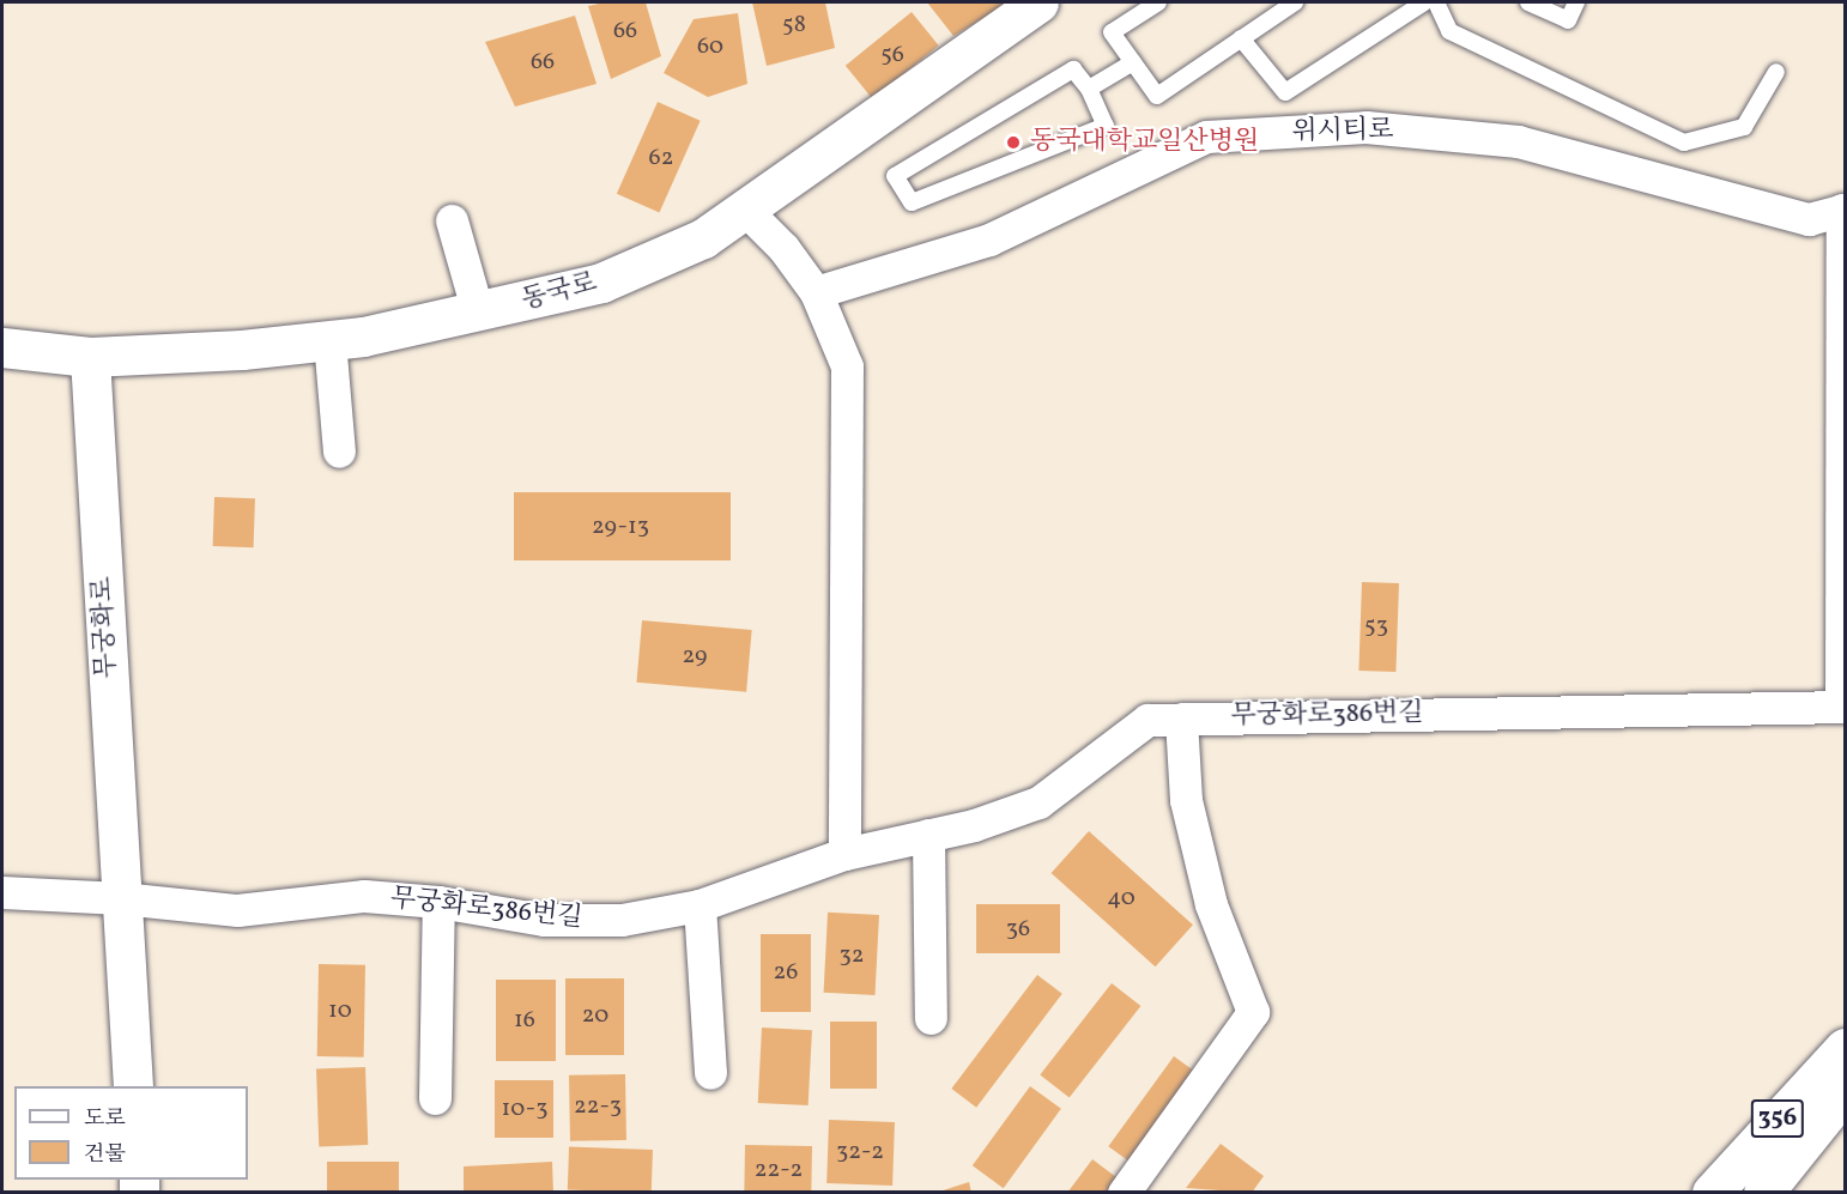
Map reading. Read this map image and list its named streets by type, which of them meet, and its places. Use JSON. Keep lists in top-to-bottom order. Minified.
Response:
{"streets":{"street":["위시티로","동국로","무궁화로","무궁화로386번길","356"]},"crossings":[["동국로","무궁화로"],["무궁화로","무궁화로386번길"]],"places":["동국대학교일산병원"],"house_numbers":["58","66","60","56","66","62","29-13","53","29","40","36","32","26","10","20","16","22-3","10-3","32-2","22-2"],"legend":["도로","건물"]}
